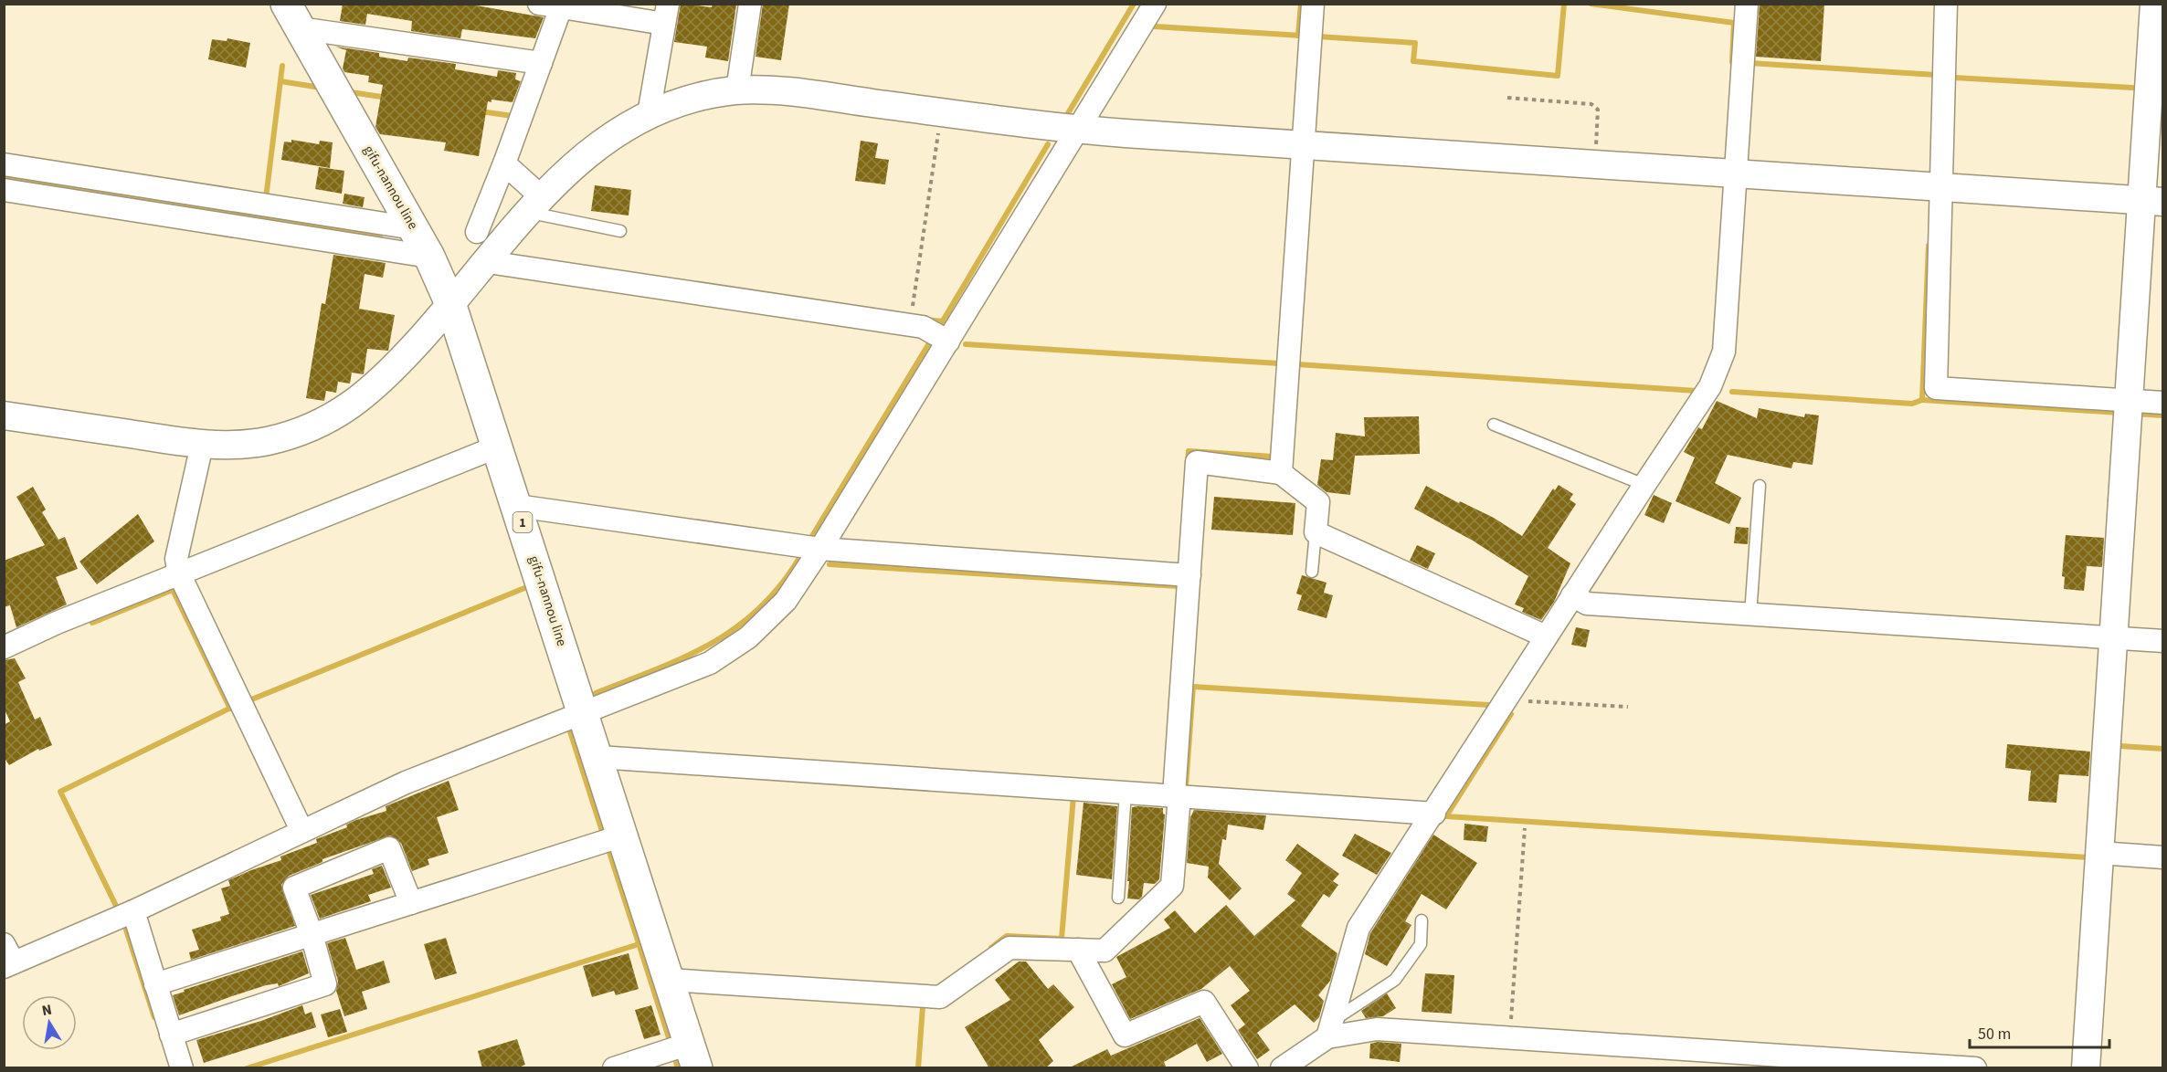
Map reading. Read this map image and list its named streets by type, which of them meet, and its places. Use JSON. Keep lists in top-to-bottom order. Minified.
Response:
{"streets":{"main road":["gifu-nannou line","1"]},"scale_bar":"50 m","north":"top"}
